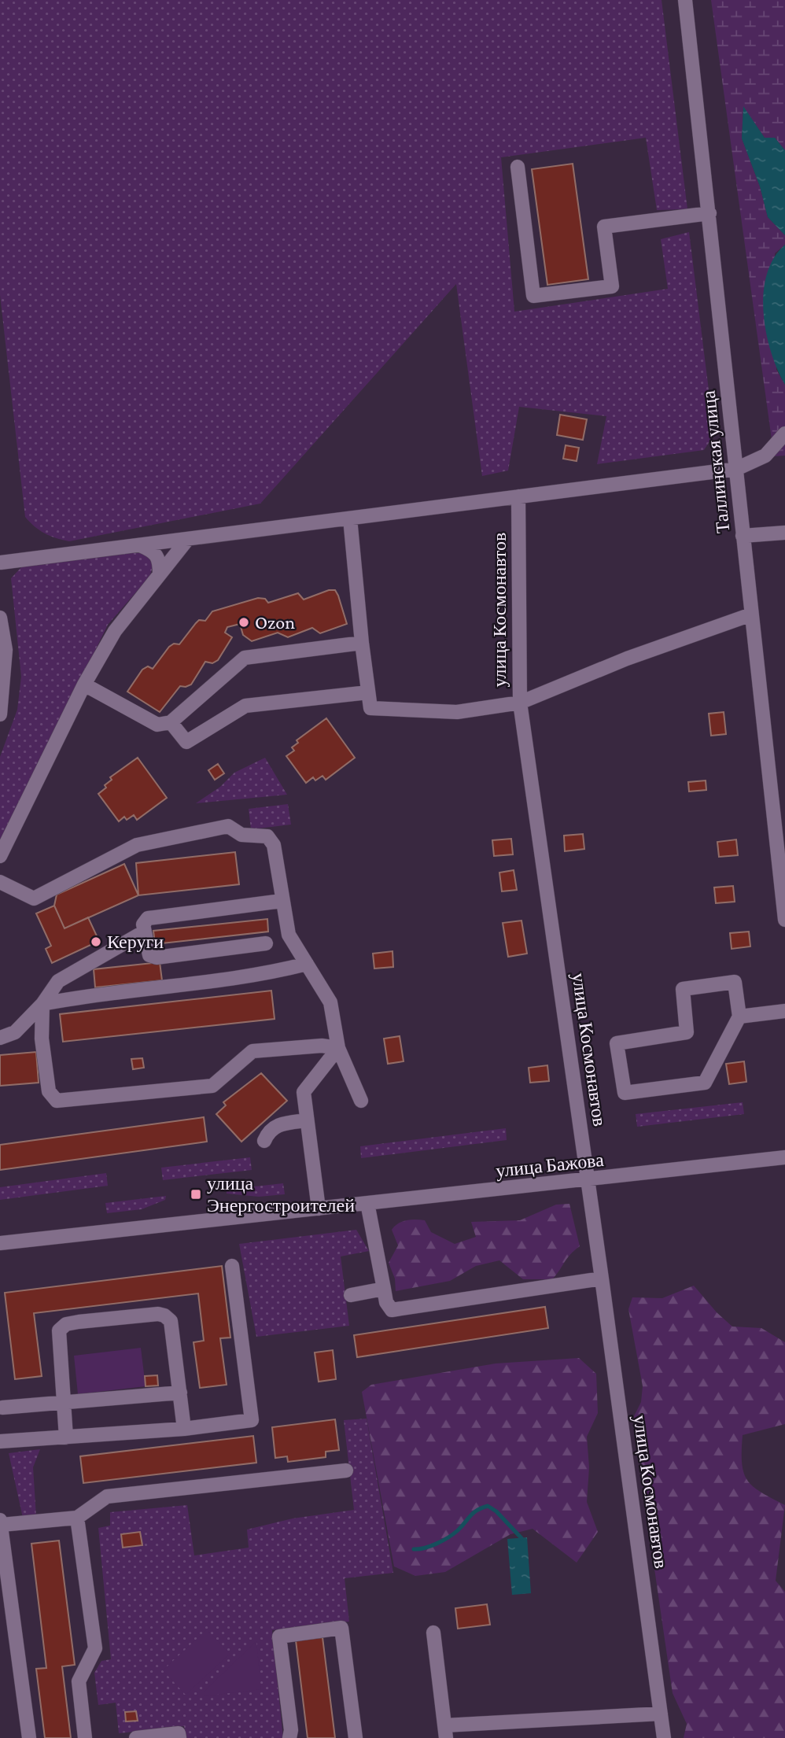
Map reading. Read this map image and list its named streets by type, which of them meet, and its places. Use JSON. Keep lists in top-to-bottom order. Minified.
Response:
{"streets":{"street":["Таллинская улица","улица Космонавтов","улица Бажова"]},"crossings":[["улица Космонавтов","улица Бажова"]],"places":{"other":["Ozon","Керуги"],"transit":["улица Энергостроителей"]}}
